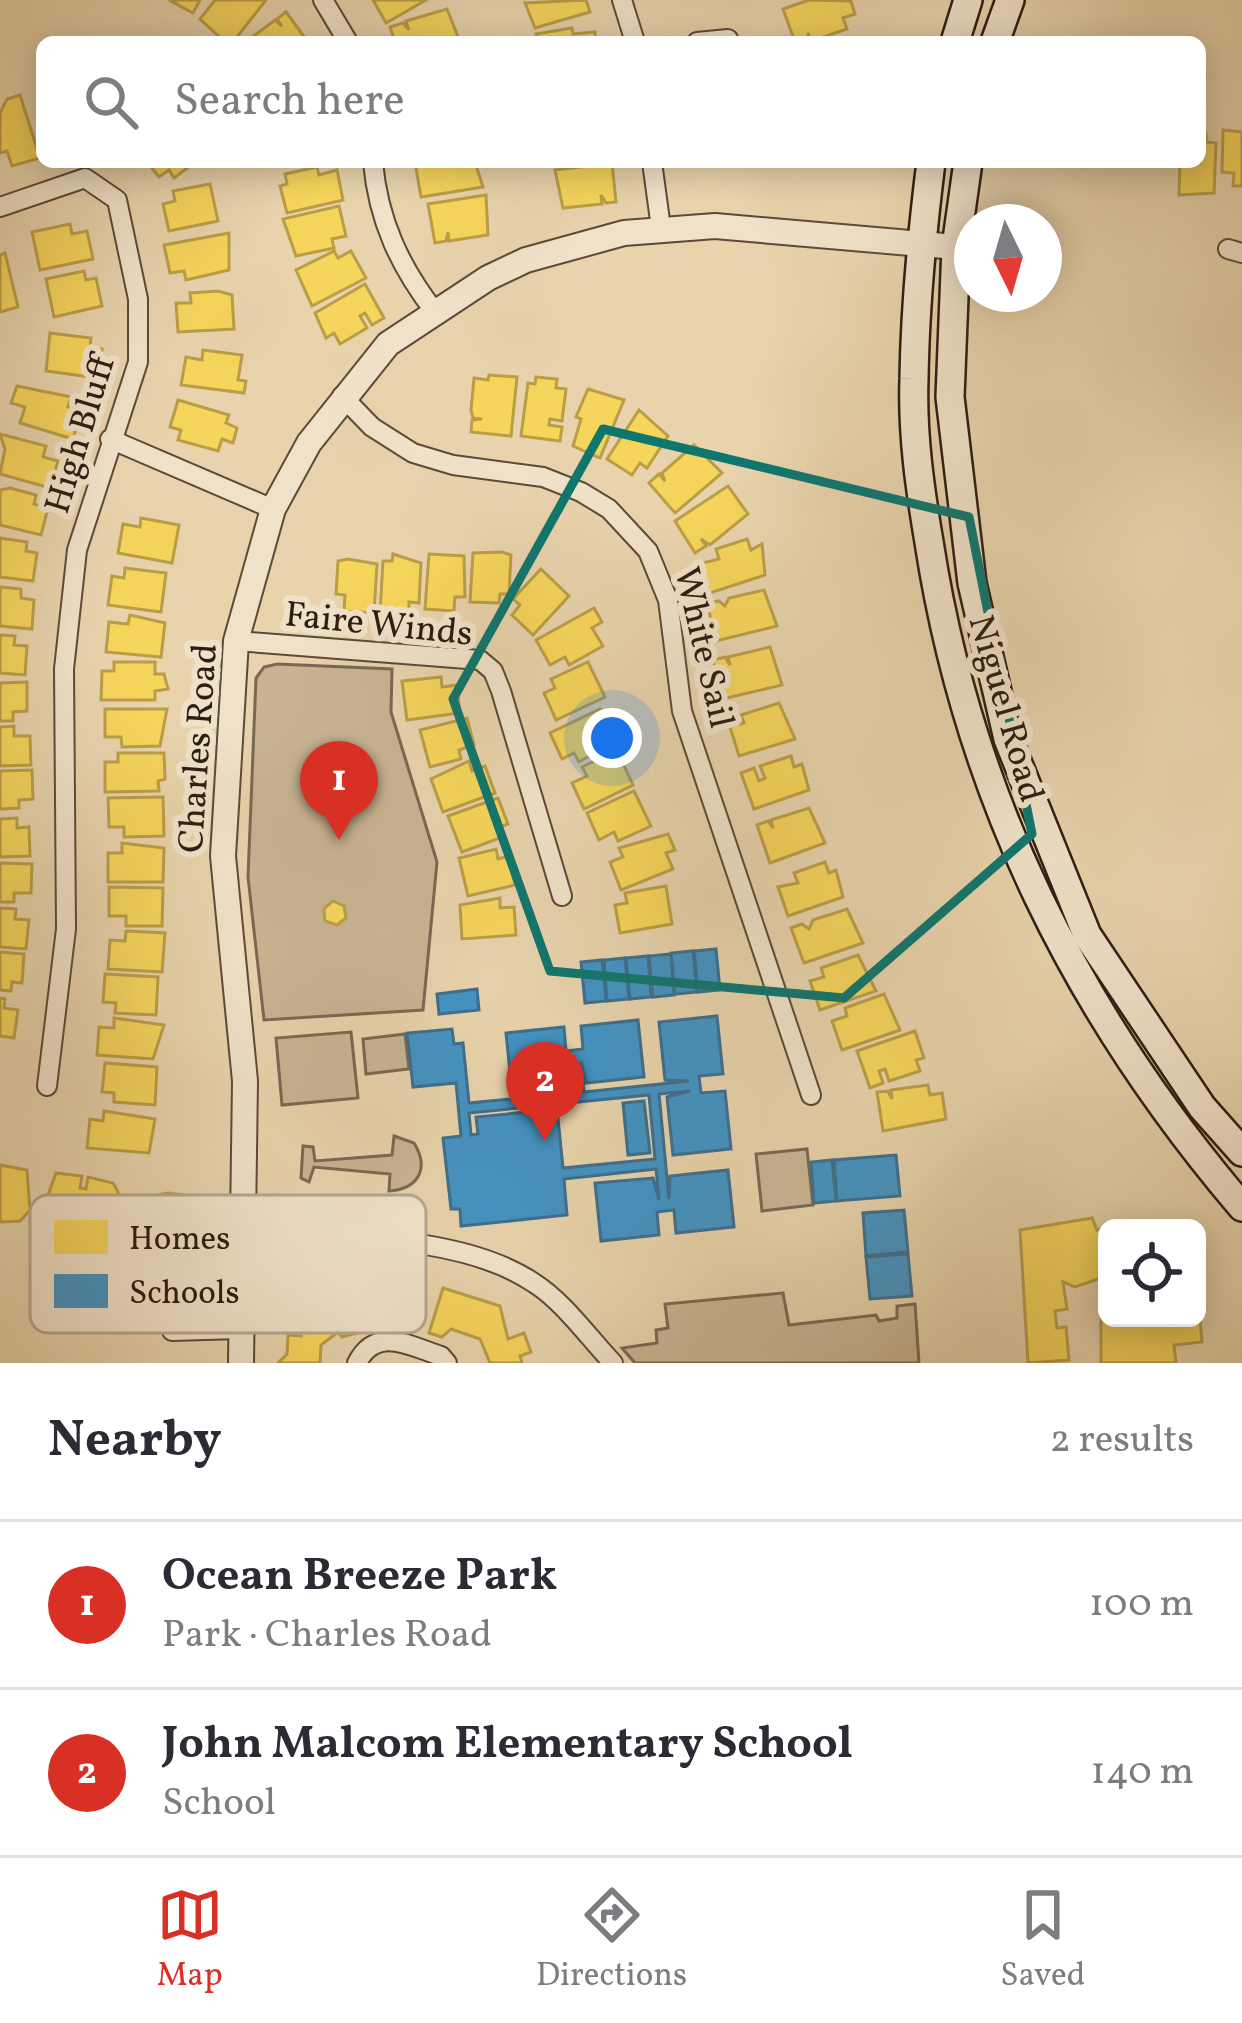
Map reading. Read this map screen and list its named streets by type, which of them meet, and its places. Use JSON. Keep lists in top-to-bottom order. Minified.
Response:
{"streets":{"main road":["Niguel Road"],"street":["High Bluff","Faire Winds","White Sail","Charles Road"]},"crossings":[["Faire Winds","Charles Road"],["White Sail","Charles Road"],["Niguel Road","Charles Road"]],"legend":["Homes","Schools"],"north":"bottom","page":{"search":"Search here","pins":["1","2"],"heading":["Nearby","2 results"],"list":[{"mark":"1","name":"Ocean Breeze Park","note":"Park · Charles Road","value":"100 m"},{"mark":"2","name":"John Malcom Elementary School","note":"School","value":"140 m"}],"nav":["Map","Directions","Saved"]}}
